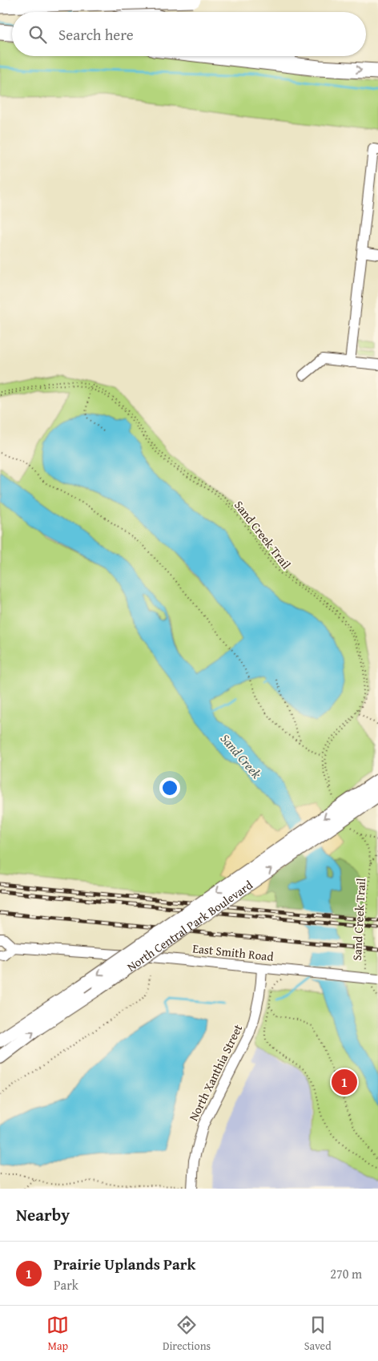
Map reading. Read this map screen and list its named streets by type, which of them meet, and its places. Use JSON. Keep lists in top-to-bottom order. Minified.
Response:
{"streets":{"main road":["North Central Park Boulevard"],"street":["East Smith Road","North Xanthia Street"],"path":["Sand Creek Trail"]},"crossings":[["East Smith Road","North Xanthia Street"]],"water":["Sand Creek"],"page":{"search":"Search here","pins":"1","heading":"Nearby","list":[{"mark":"1","name":"Prairie Uplands Park","note":"Park","value":"270 m"}],"nav":["Map","Directions","Saved"]}}
